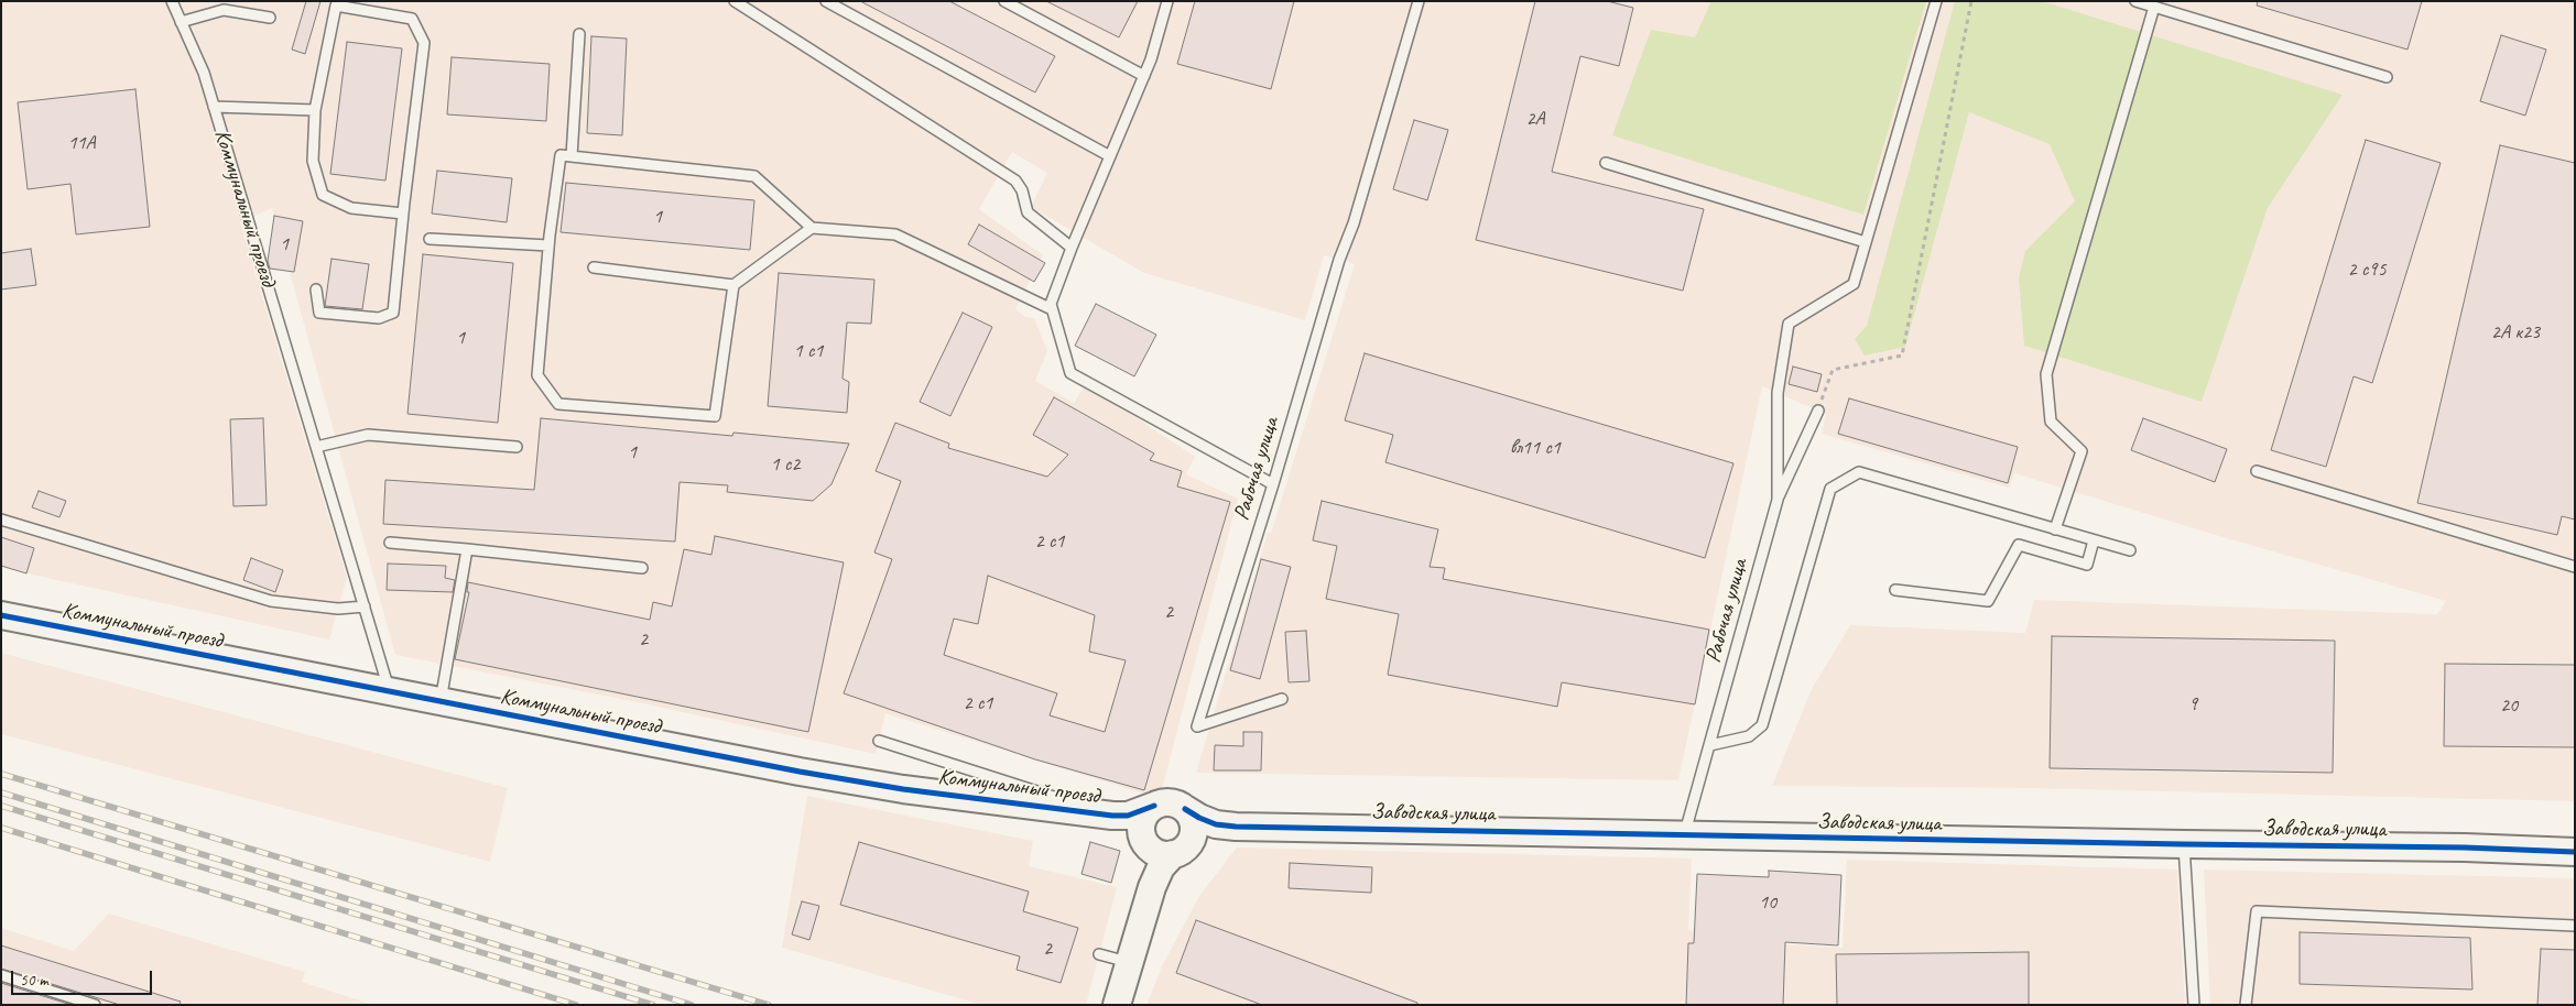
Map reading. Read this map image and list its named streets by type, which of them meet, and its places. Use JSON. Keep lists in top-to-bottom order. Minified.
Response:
{"streets":{"street":["Коммунальный проезд","Заводская улица"],"lane":["Рабочая улица"]},"crossings":[["Коммунальный проезд","Заводская улица"],["Рабочая улица","Заводская улица"]],"house_numbers":["2А","11А","1","1","2 с95","2А к23","1","1 с1","вл11 с1","1","1 с2","2 с1","2","2","2 с1","9","20","10","2"],"scale_bar":"50 m"}
